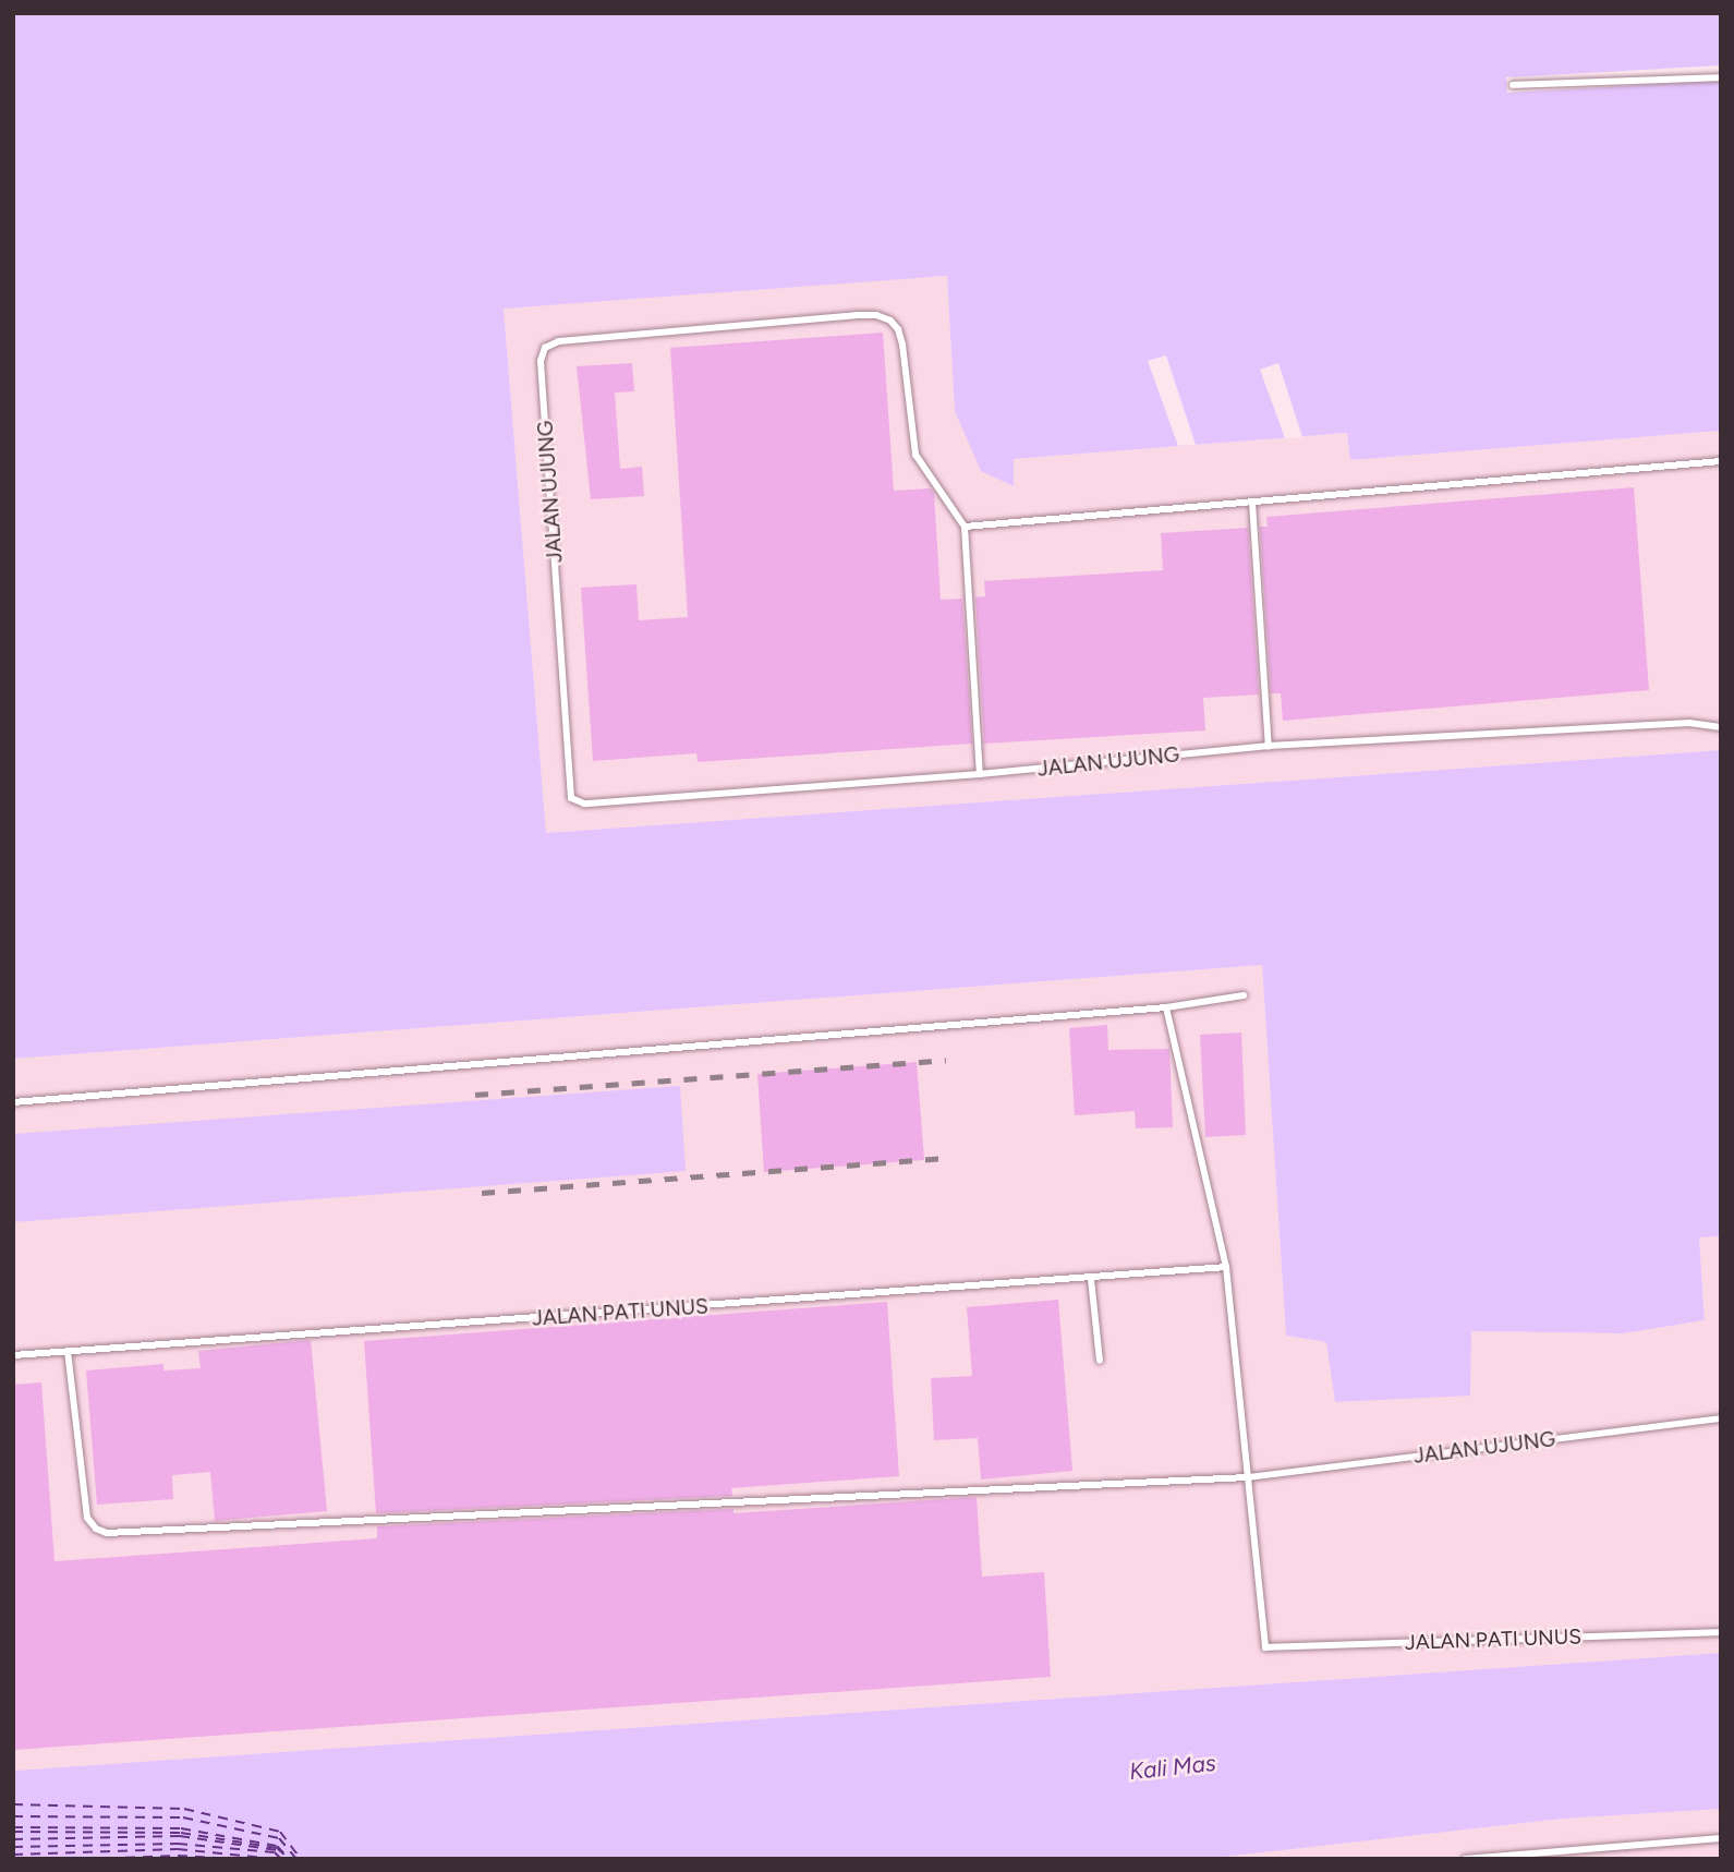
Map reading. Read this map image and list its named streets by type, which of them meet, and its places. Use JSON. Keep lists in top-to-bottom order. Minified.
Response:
{"streets":{"lane":["JALAN UJUNG","JALAN PATI UNUS"]},"crossings":[["JALAN UJUNG","JALAN PATI UNUS"]],"water":["Kali Mas"]}
